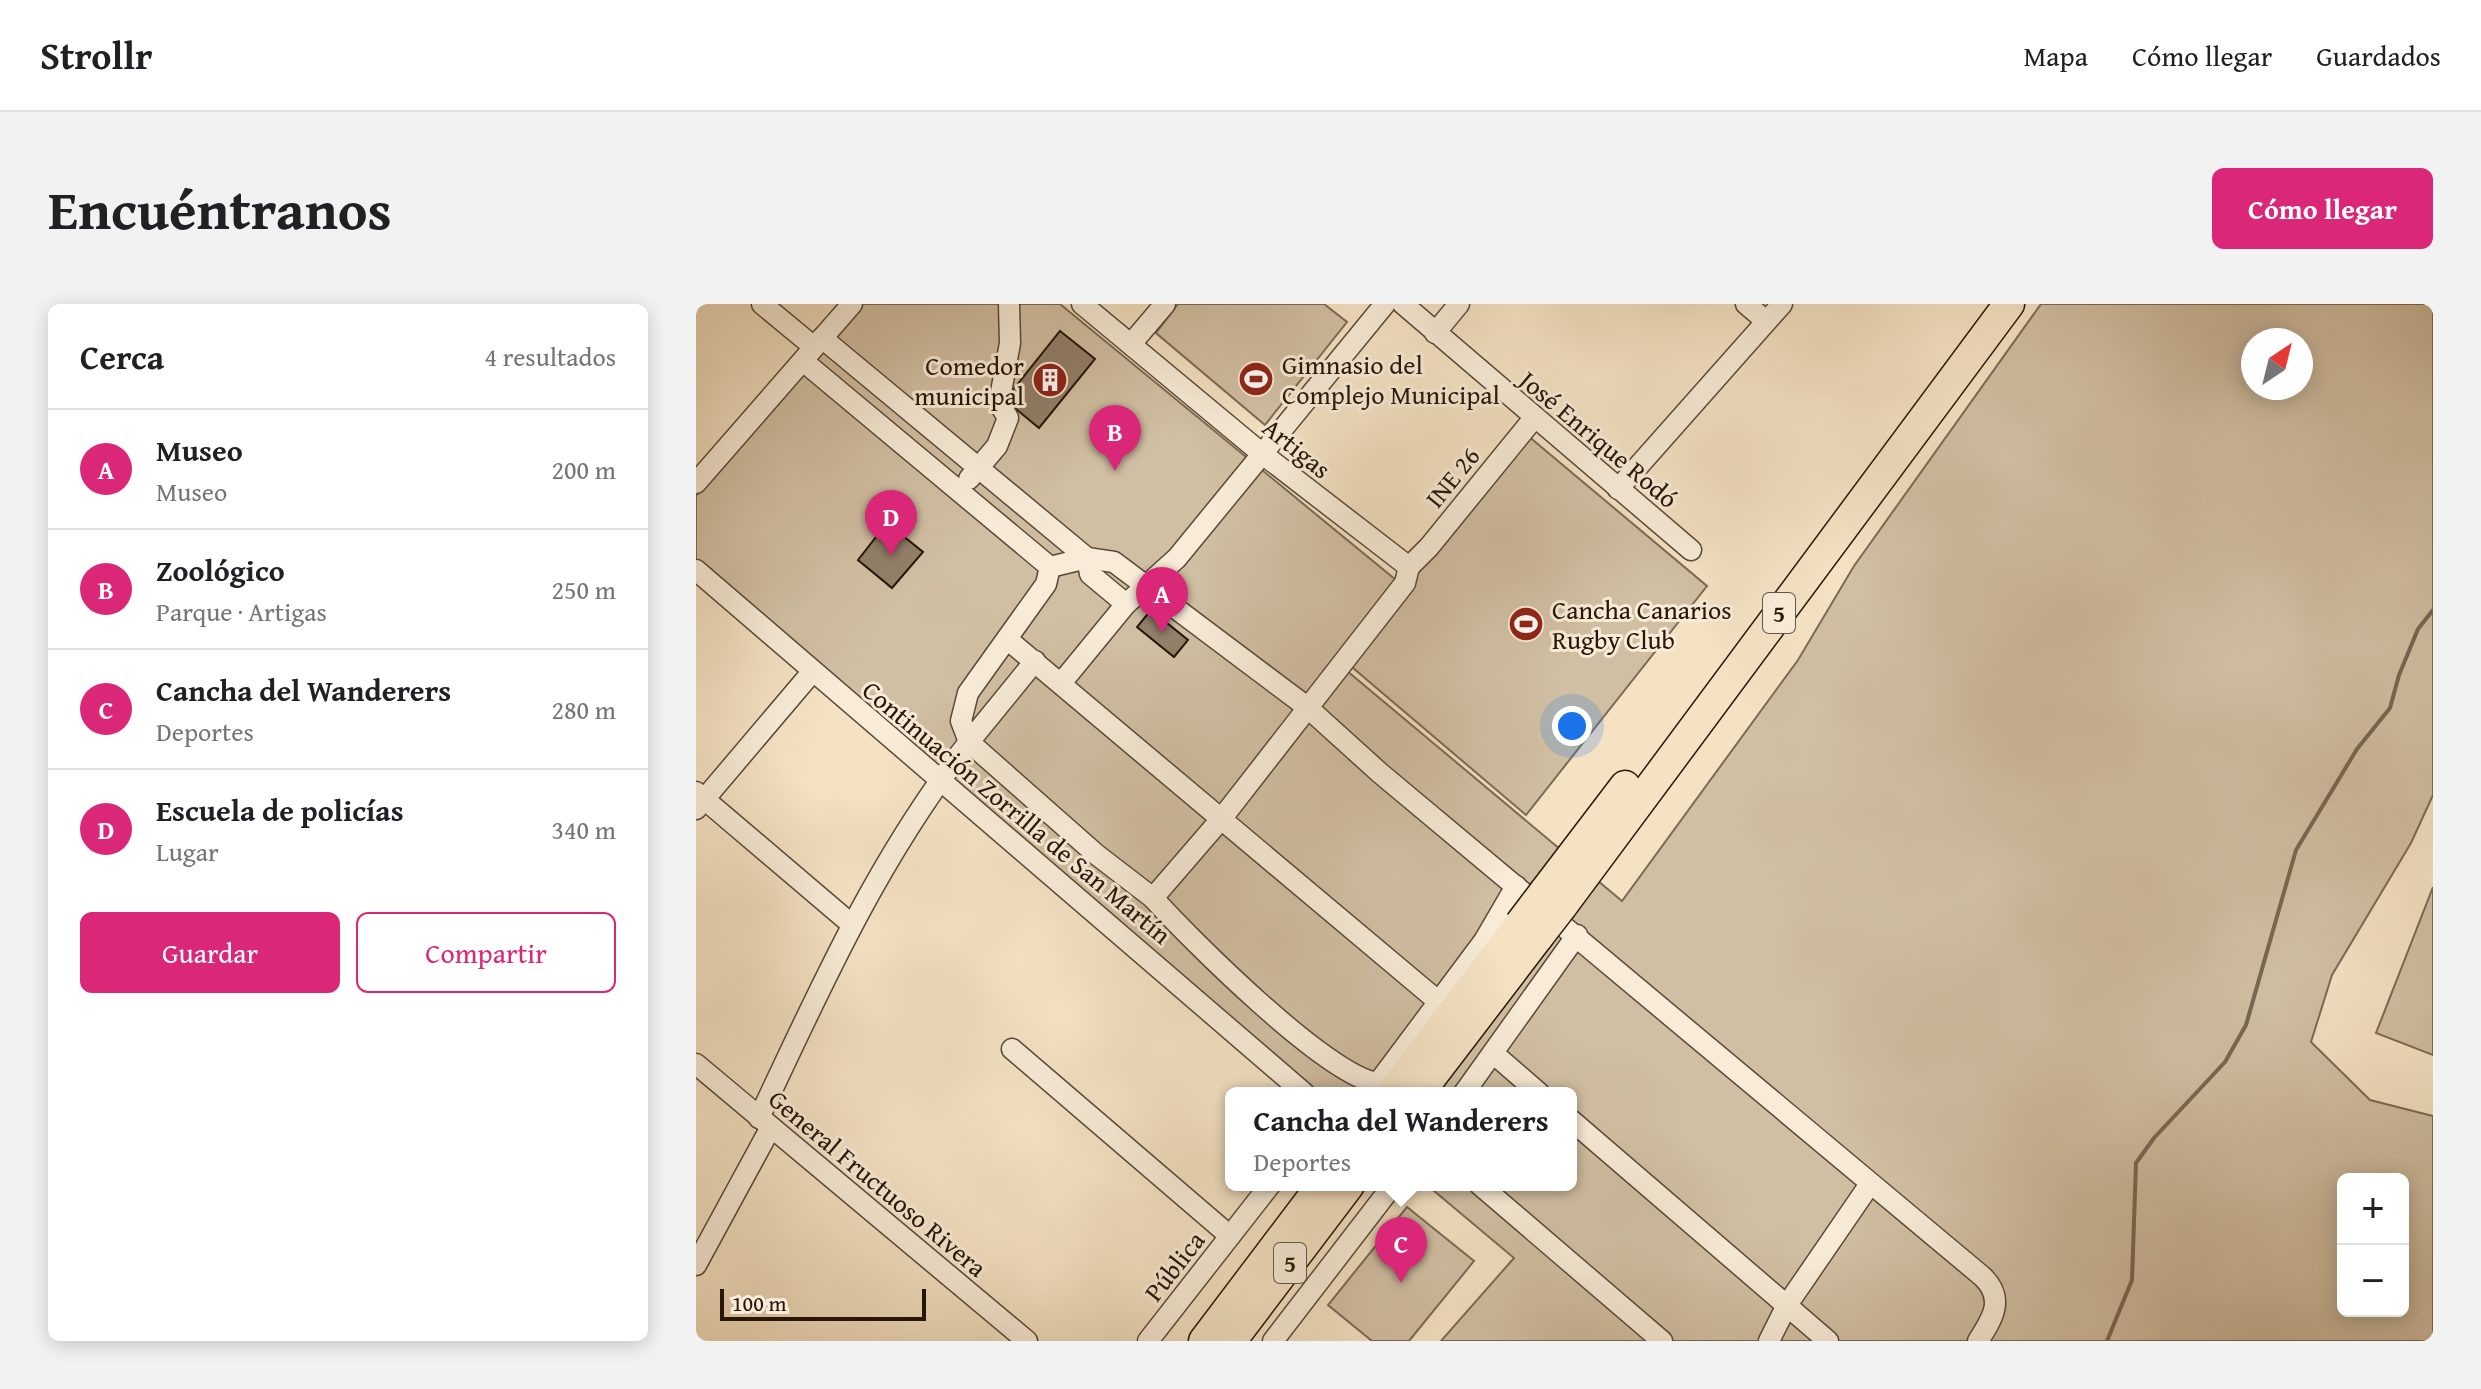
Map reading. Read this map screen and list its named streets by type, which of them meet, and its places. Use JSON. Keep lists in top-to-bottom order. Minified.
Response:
{"streets":{"highway":["5"],"street":["José Enrique Rodó","Artigas","INE 26","Continuación Zorrilla de San Martín","General Fructuoso Rivera","Pública"]},"crossings":[["José Enrique Rodó","INE 26"],["Artigas","INE 26"]],"places":{"sports":["Gimnasio del Complejo Municipal","Cancha Canarios Rugby Club"],"building":["Comedor municipal"]},"scale_bar":"100 m","north":"top right","page":{"header":"Strollr","nav":["Mapa","Cómo llegar","Guardados"],"title":"Encuéntranos","buttons":["Cómo llegar",["Guardar","Compartir"]],"heading":["Cerca","4 resultados"],"pins":["B","D","A","C"],"list":[{"mark":"A","name":"Museo","note":"Museo","value":"200 m"},{"mark":"B","name":"Zoológico","note":"Parque · Artigas","value":"250 m"},{"mark":"C","name":"Cancha del Wanderers","note":"Deportes","value":"280 m"},{"mark":"D","name":"Escuela de policías","note":"Lugar","value":"340 m"}],"popup":["Cancha del Wanderers","Deportes"],"map_buttons":["+","−"],"scale":"100 m"}}
